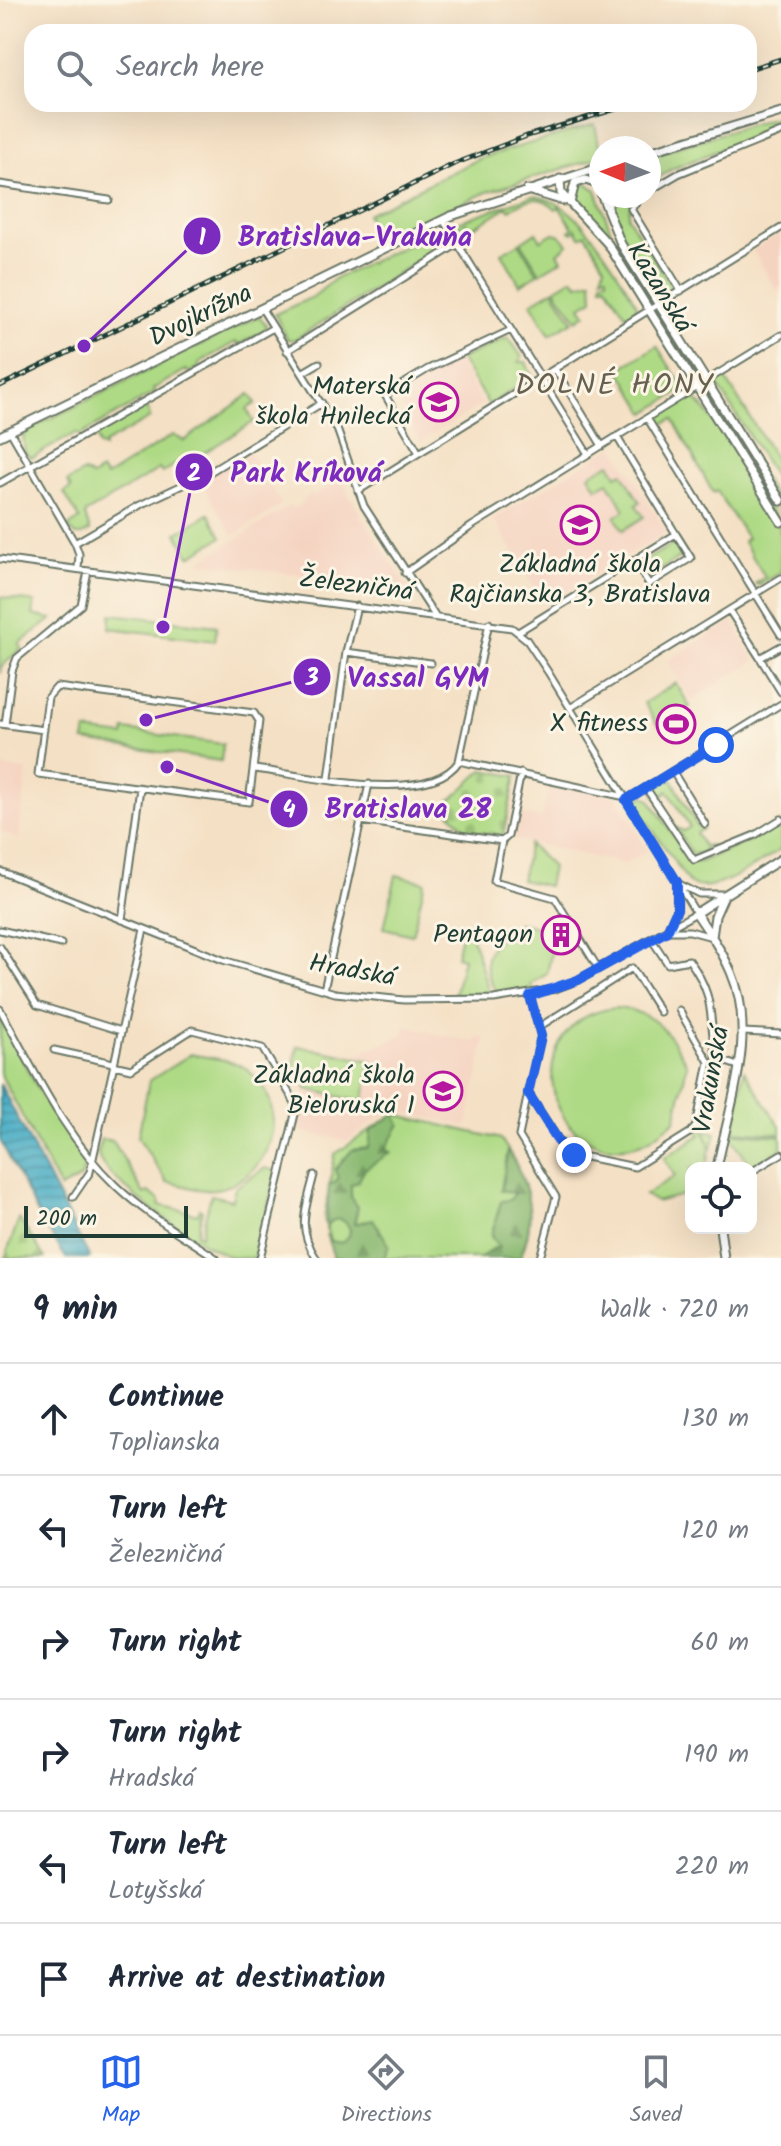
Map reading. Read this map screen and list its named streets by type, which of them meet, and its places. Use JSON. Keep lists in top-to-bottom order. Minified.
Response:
{"streets":{"street":["Kazanská","Dvojkrížna","Železničná","Hradská","Vrakunská"]},"crossings":[["Kazanská","Dvojkrížna"],["Hradská","Vrakunská"]],"districts":["DOLNÉ HONY"],"places":{"other":["Bratislava-Vrakuňa","Park Kríková","Vassal GYM","Bratislava 28"],"school or university":["Materská škola Hnilecká","Základná škola Rajčianska 3, Bratislava","Základná škola Bieloruská 1"],"sports":["X fitness"],"building":["Pentagon"]},"scale_bar":"200 m","north":"left","page":{"search":"Search here","scale":"200 m","heading":["9 min","Walk · 720 m"],"list":[["Continue","Toplianska","130 m"],["Turn left","Železničná","120 m"],["Turn right","60 m"],["Turn right","Hradská","190 m"],["Turn left","Lotyšská","220 m"],"Arrive at destination"],"nav":["Map","Directions","Saved"]}}
